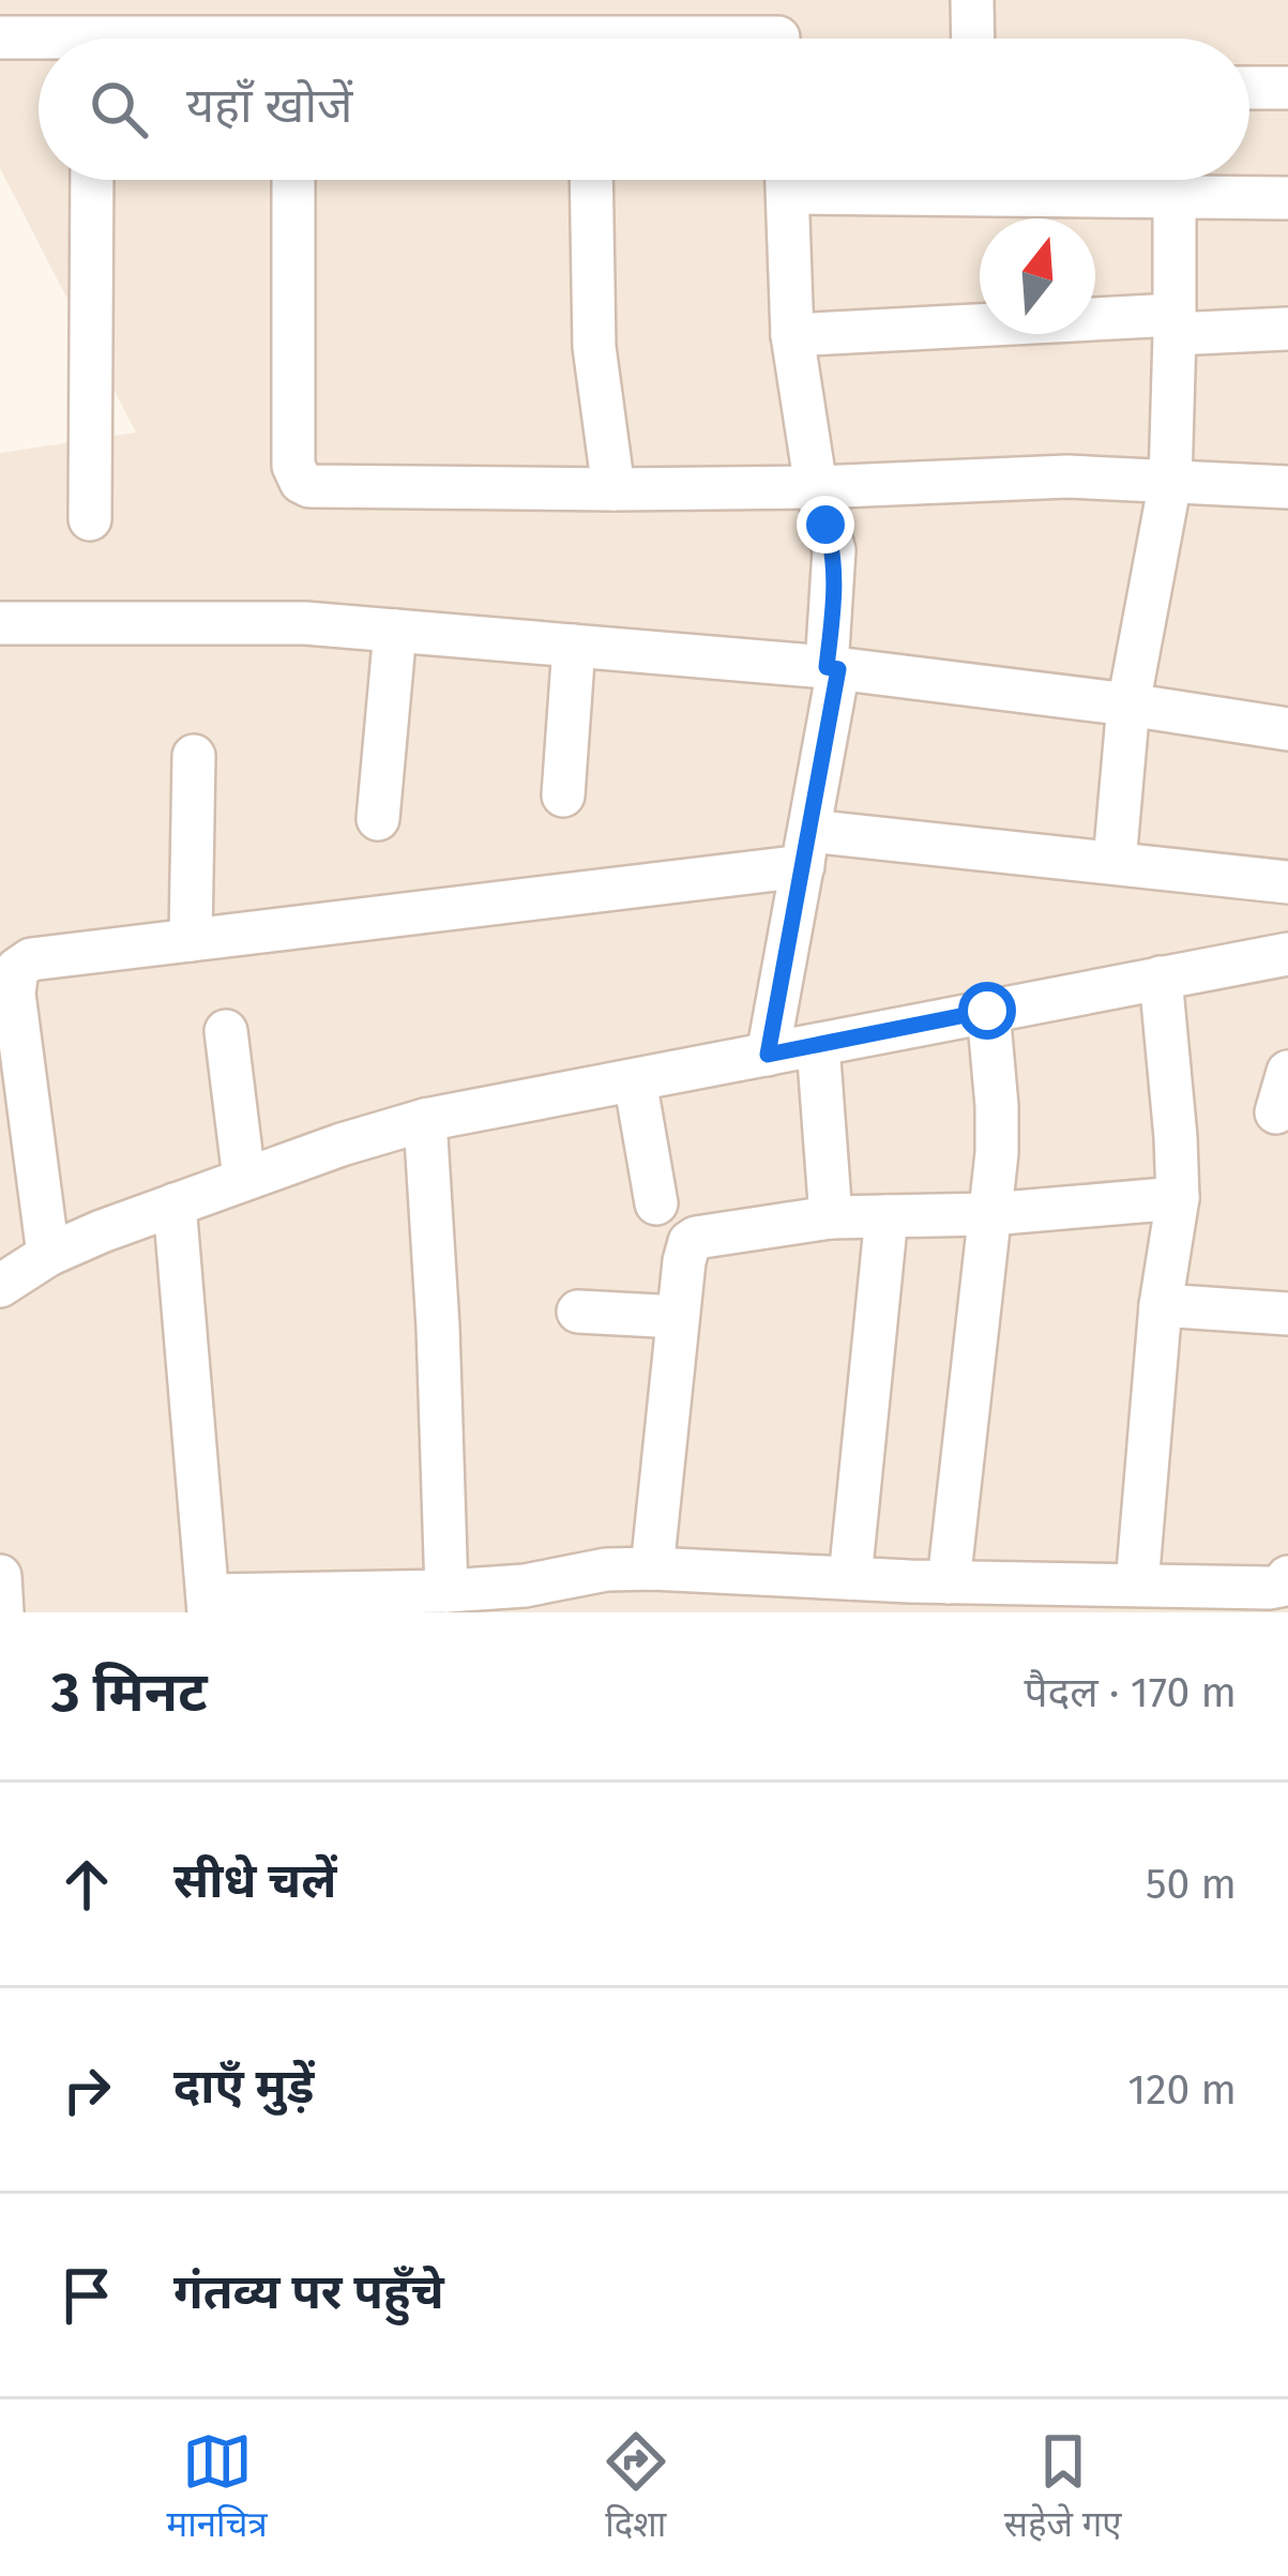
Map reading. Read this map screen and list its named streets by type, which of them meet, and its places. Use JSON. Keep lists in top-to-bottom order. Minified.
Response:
{"north":"top","page":{"search":"यहाँ खोजें","heading":["3 मिनट","पैदल · 170 m"],"list":[["सीधे चलें","50 m"],["दाएँ मुड़ें","120 m"],"गंतव्य पर पहुँचे"],"nav":["मानचित्र","दिशा","सहेजे गए"]}}
